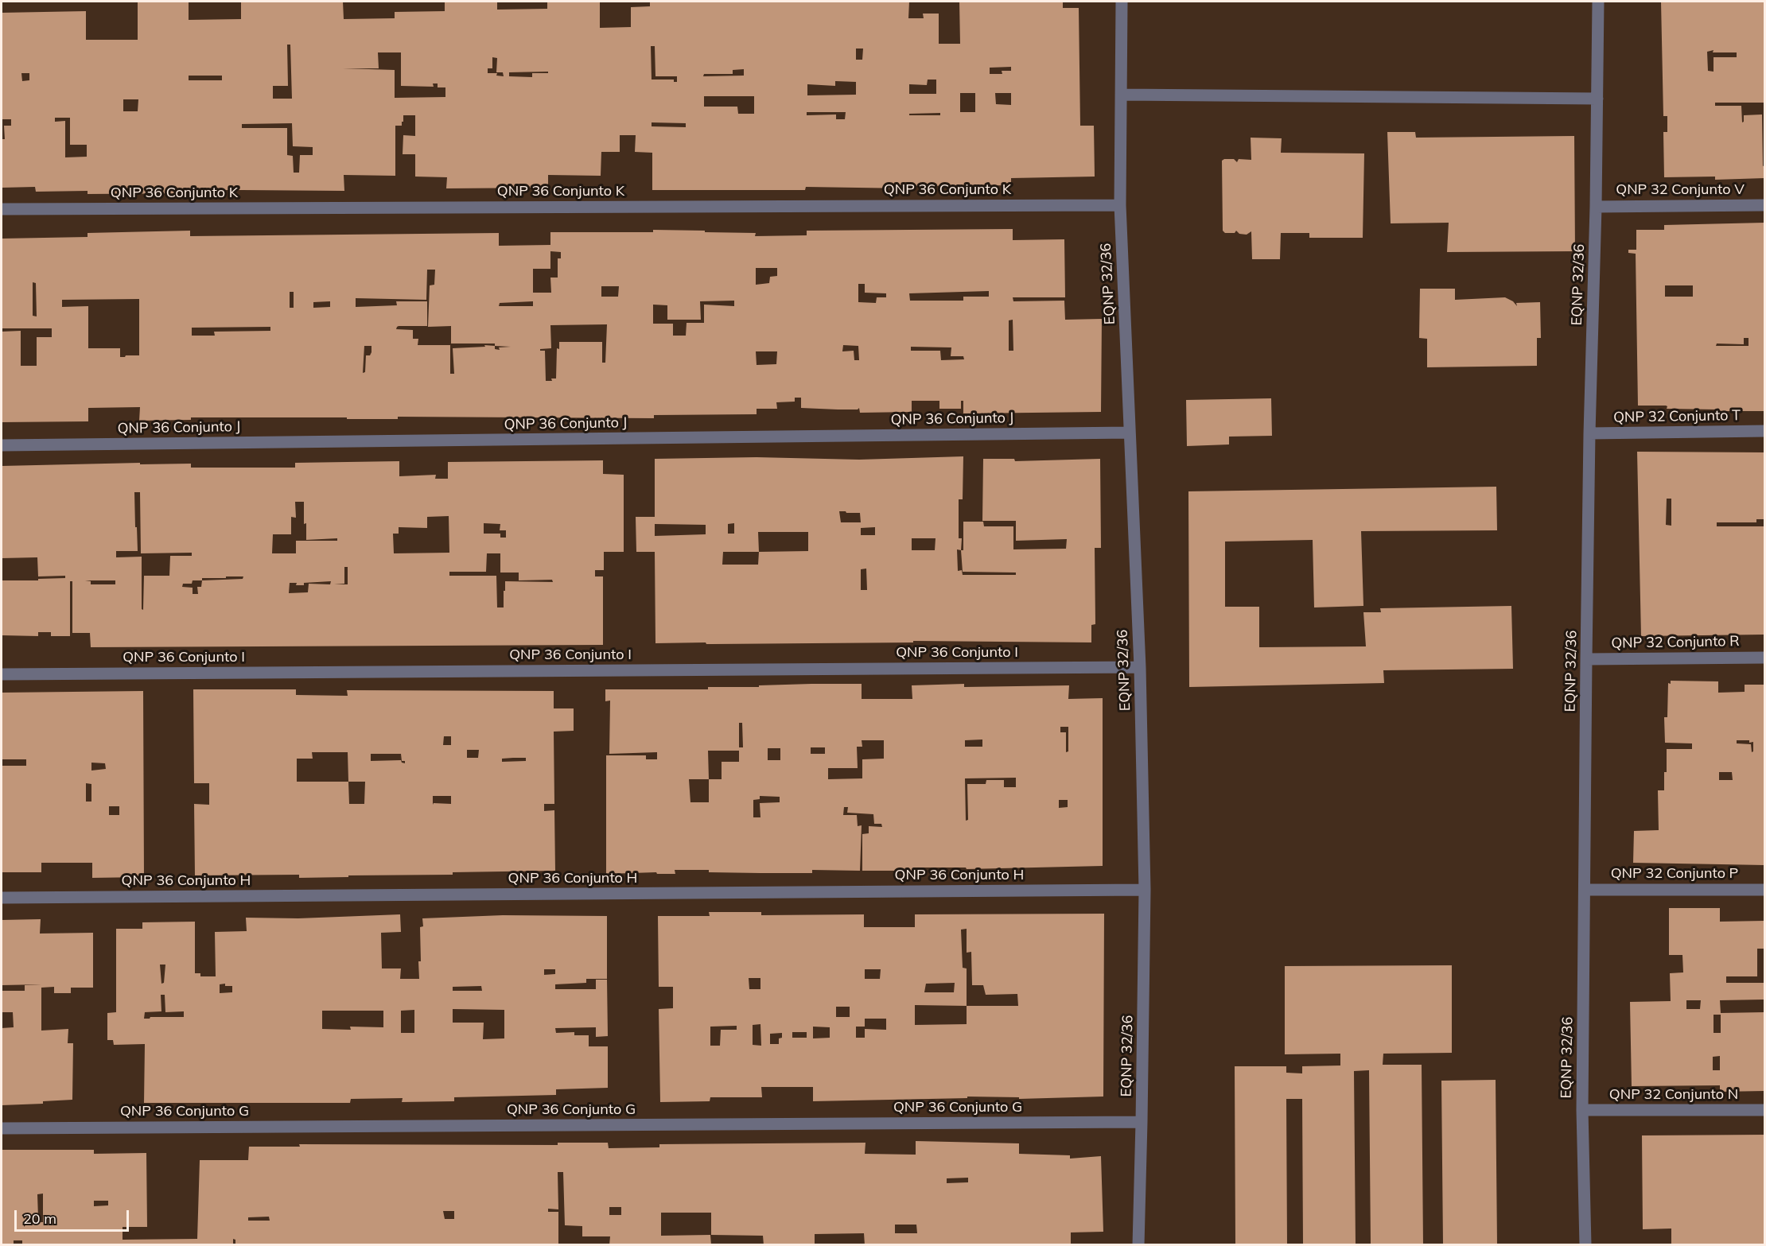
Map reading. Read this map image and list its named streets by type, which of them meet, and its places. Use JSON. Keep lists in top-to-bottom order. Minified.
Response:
{"streets":{"street":["QNP 36 Conjunto K","QNP 32 Conjunto V","EQNP 32/36","QNP 32 Conjunto T","QNP 36 Conjunto J","QNP 32 Conjunto R","QNP 36 Conjunto I","QNP 32 Conjunto P","QNP 36 Conjunto H","QNP 32 Conjunto N","QNP 36 Conjunto G"]},"crossings":[["QNP 36 Conjunto K","EQNP 32/36"],["QNP 32 Conjunto V","EQNP 32/36"],["EQNP 32/36","QNP 32 Conjunto T"],["EQNP 32/36","QNP 36 Conjunto J"],["EQNP 32/36","QNP 32 Conjunto R"],["EQNP 32/36","QNP 36 Conjunto I"],["EQNP 32/36","QNP 32 Conjunto P"],["EQNP 32/36","QNP 36 Conjunto H"],["EQNP 32/36","QNP 32 Conjunto N"],["EQNP 32/36","QNP 36 Conjunto G"]],"scale_bar":"20 m"}
